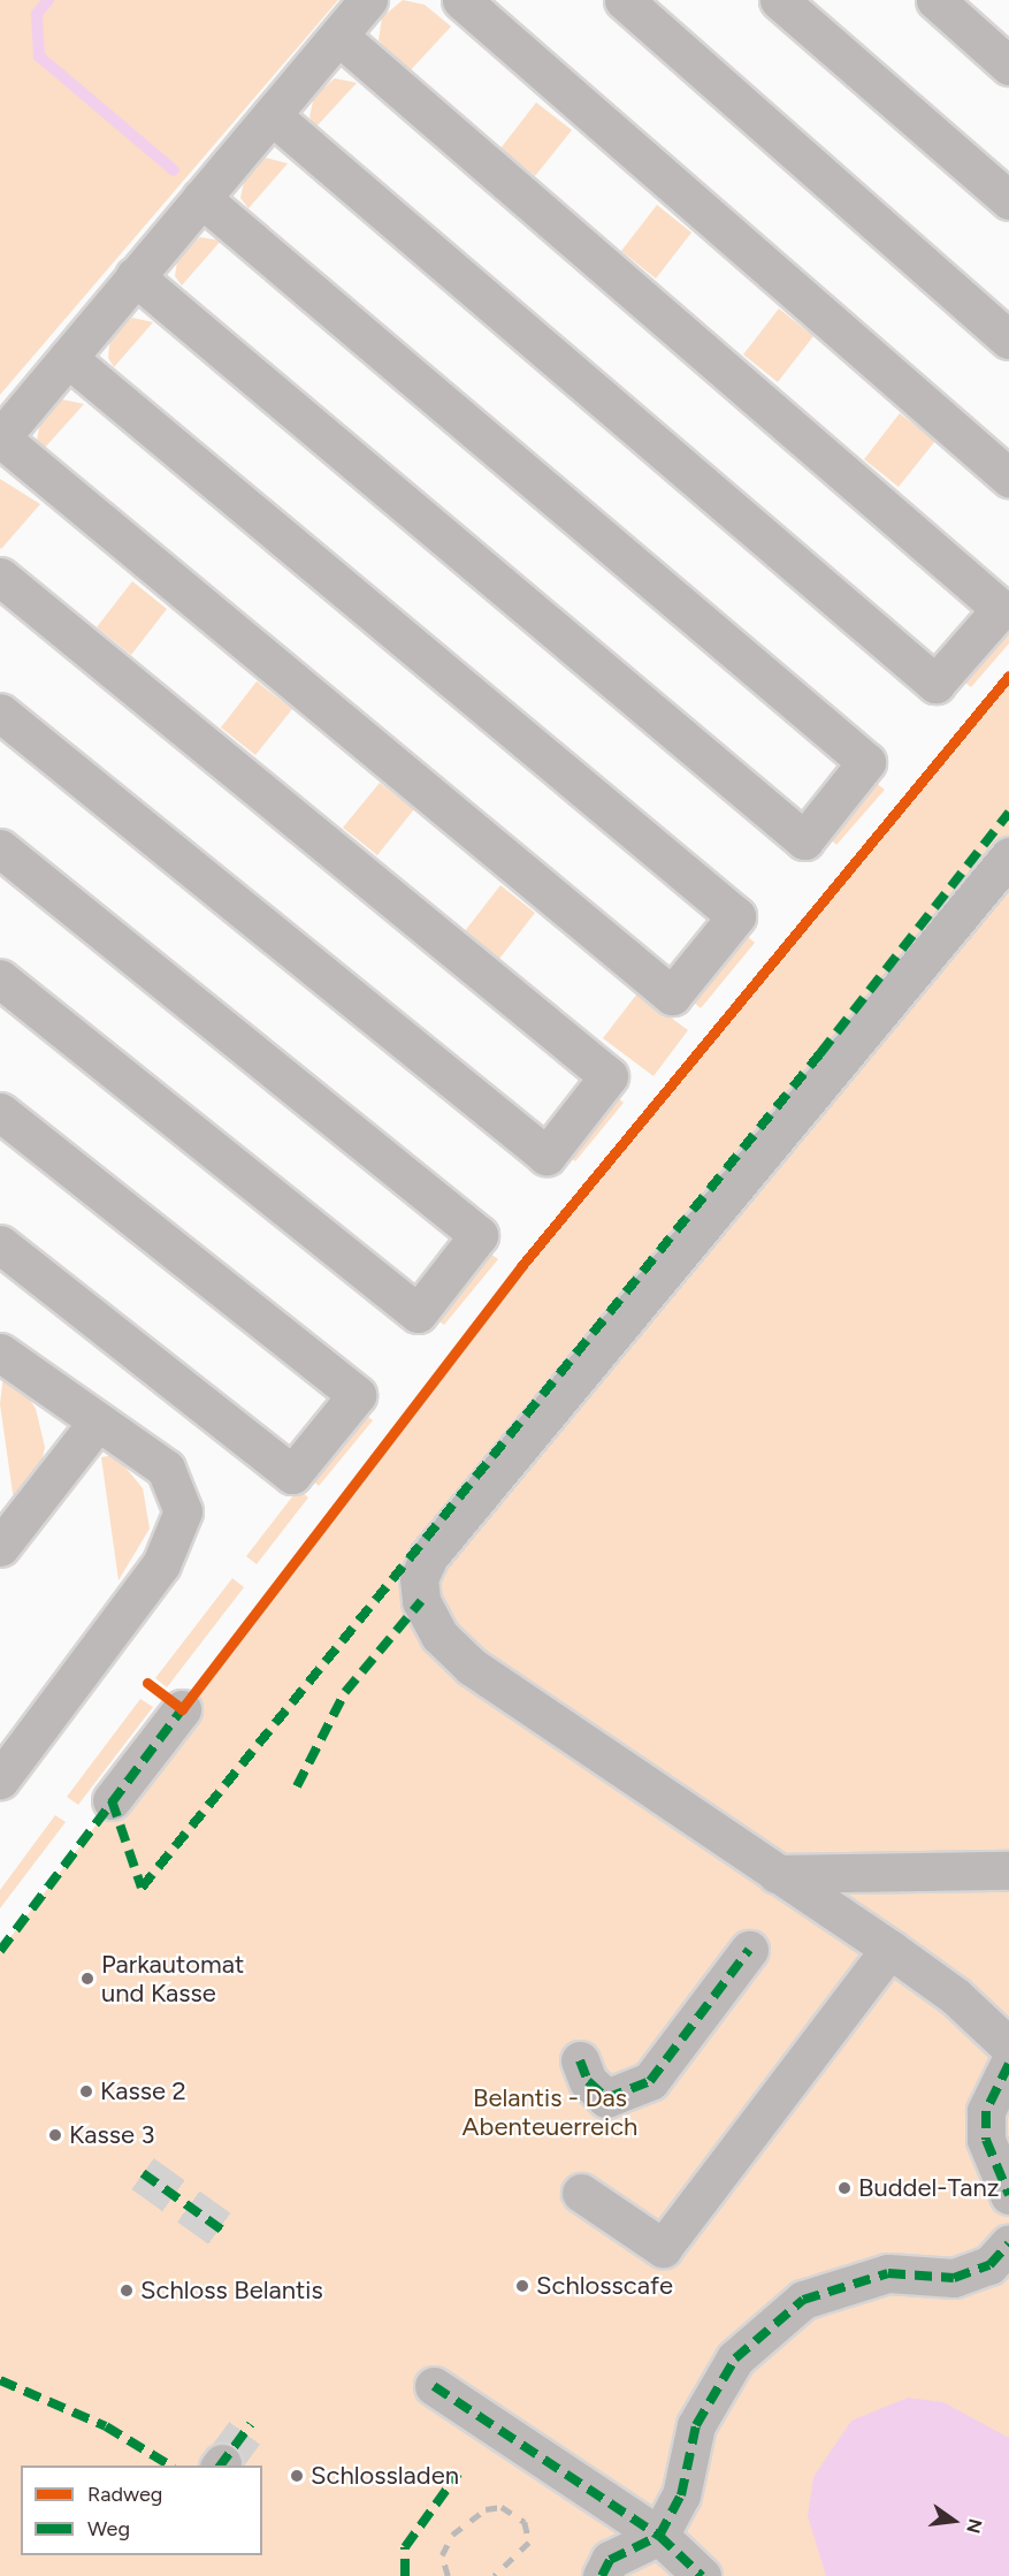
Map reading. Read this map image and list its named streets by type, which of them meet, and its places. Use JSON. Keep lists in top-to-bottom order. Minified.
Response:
{"parks":["Belantis - Das Abenteuerreich"],"places":["Parkautomat und Kasse","Kasse 2","Kasse 3","Buddel-Tanz","Schlosscafe","Schloss Belantis","Schlossladen"],"legend":["Radweg","Weg"],"north":"right"}
